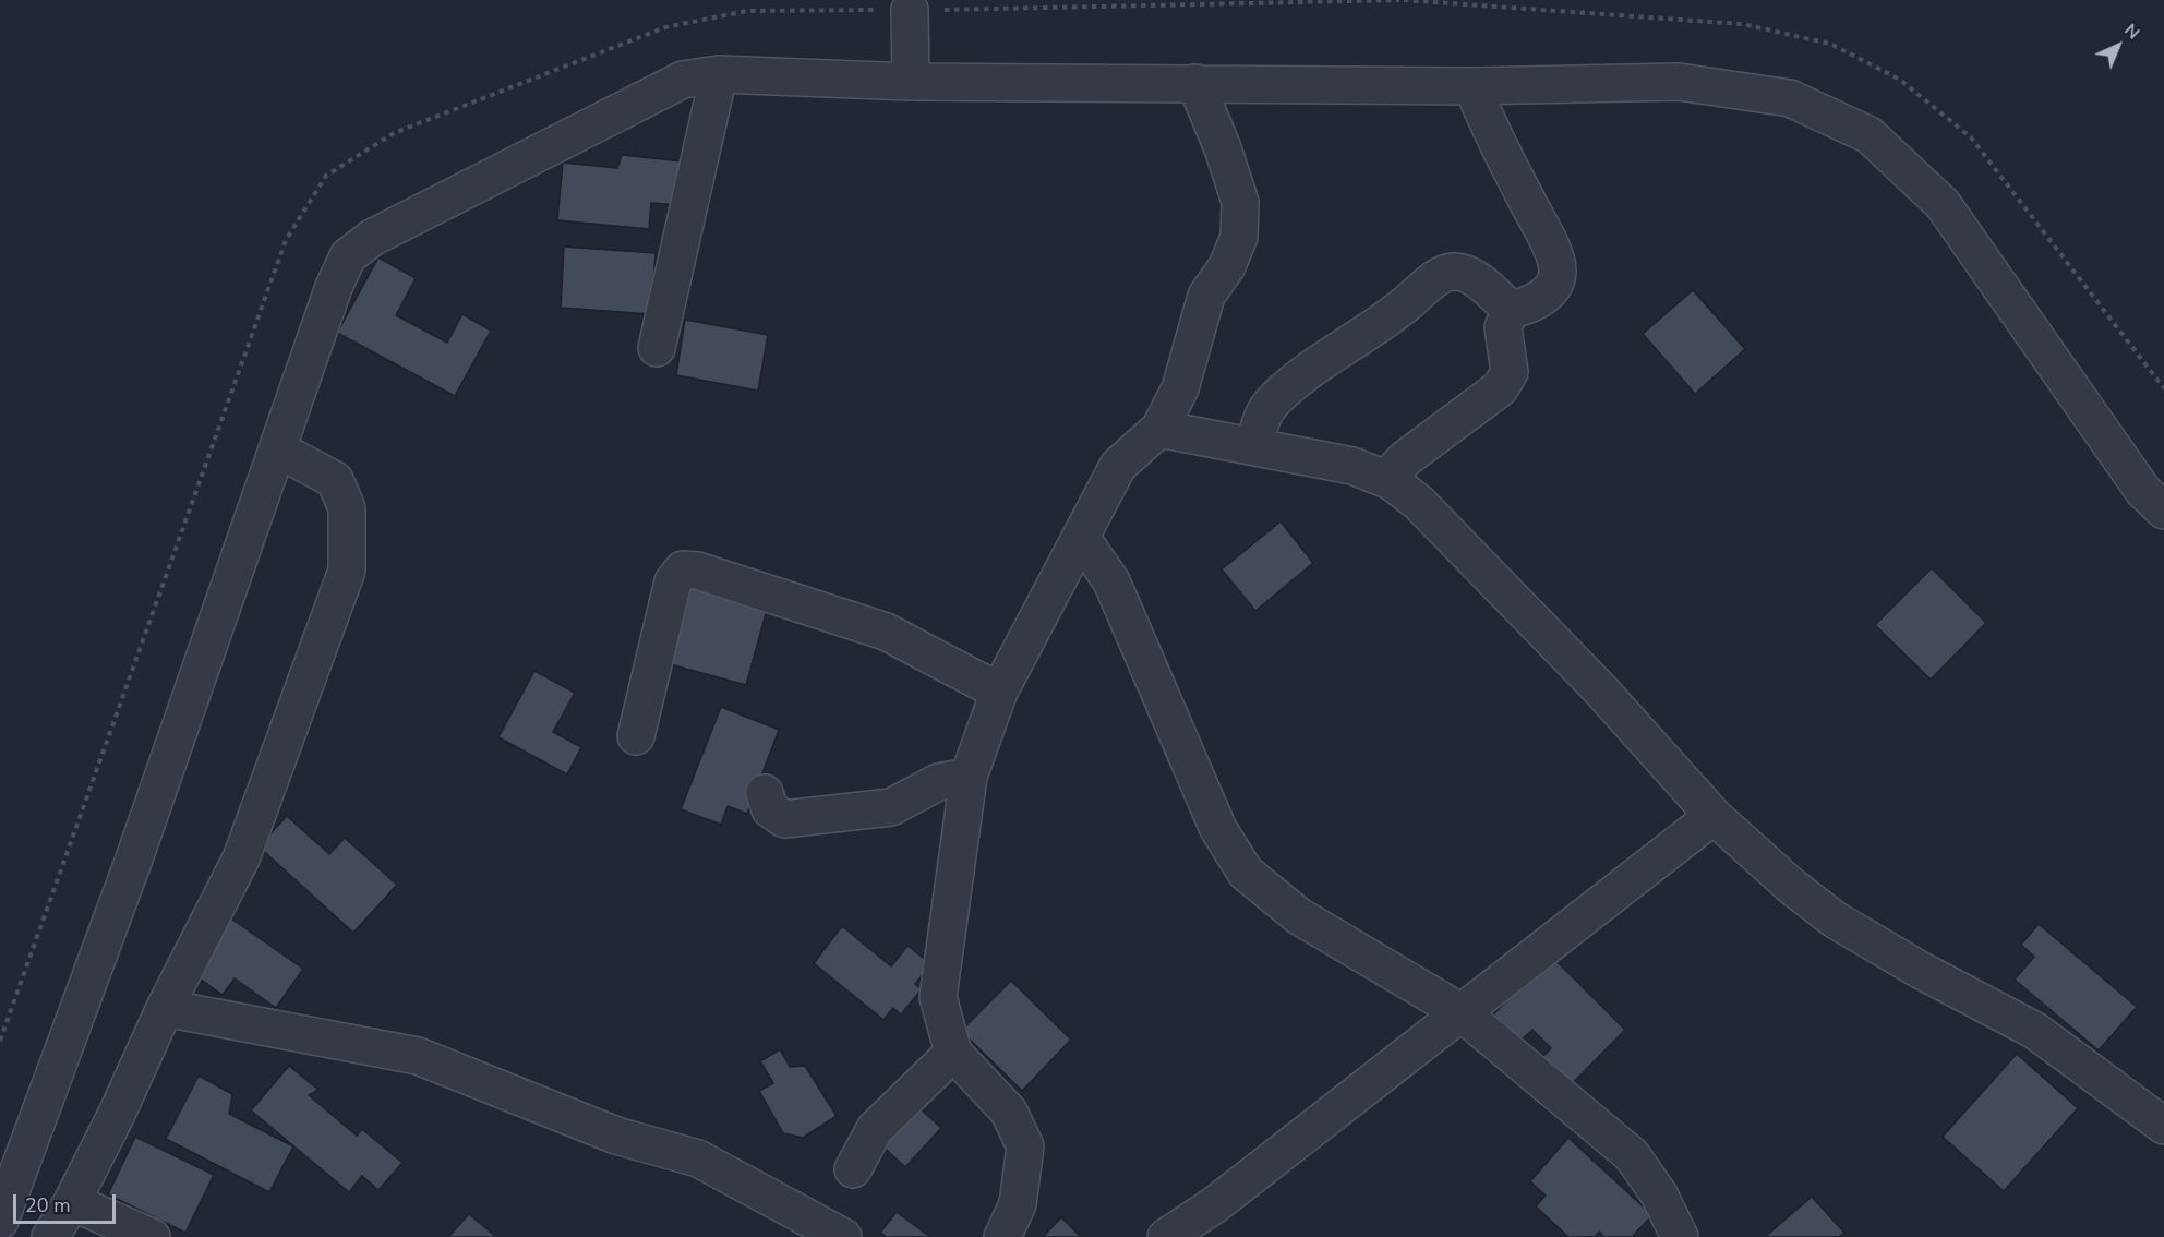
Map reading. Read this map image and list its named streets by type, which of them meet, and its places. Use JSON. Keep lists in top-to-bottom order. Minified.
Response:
{"scale_bar":"20 m","north":"top right"}
